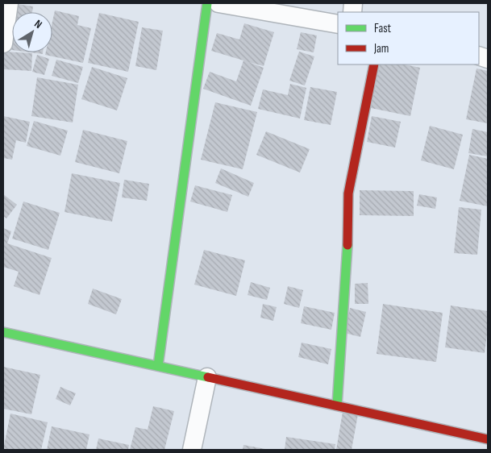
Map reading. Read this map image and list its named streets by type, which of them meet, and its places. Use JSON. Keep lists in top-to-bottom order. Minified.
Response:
{"legend":["Fast","Jam"],"north":"top right"}
